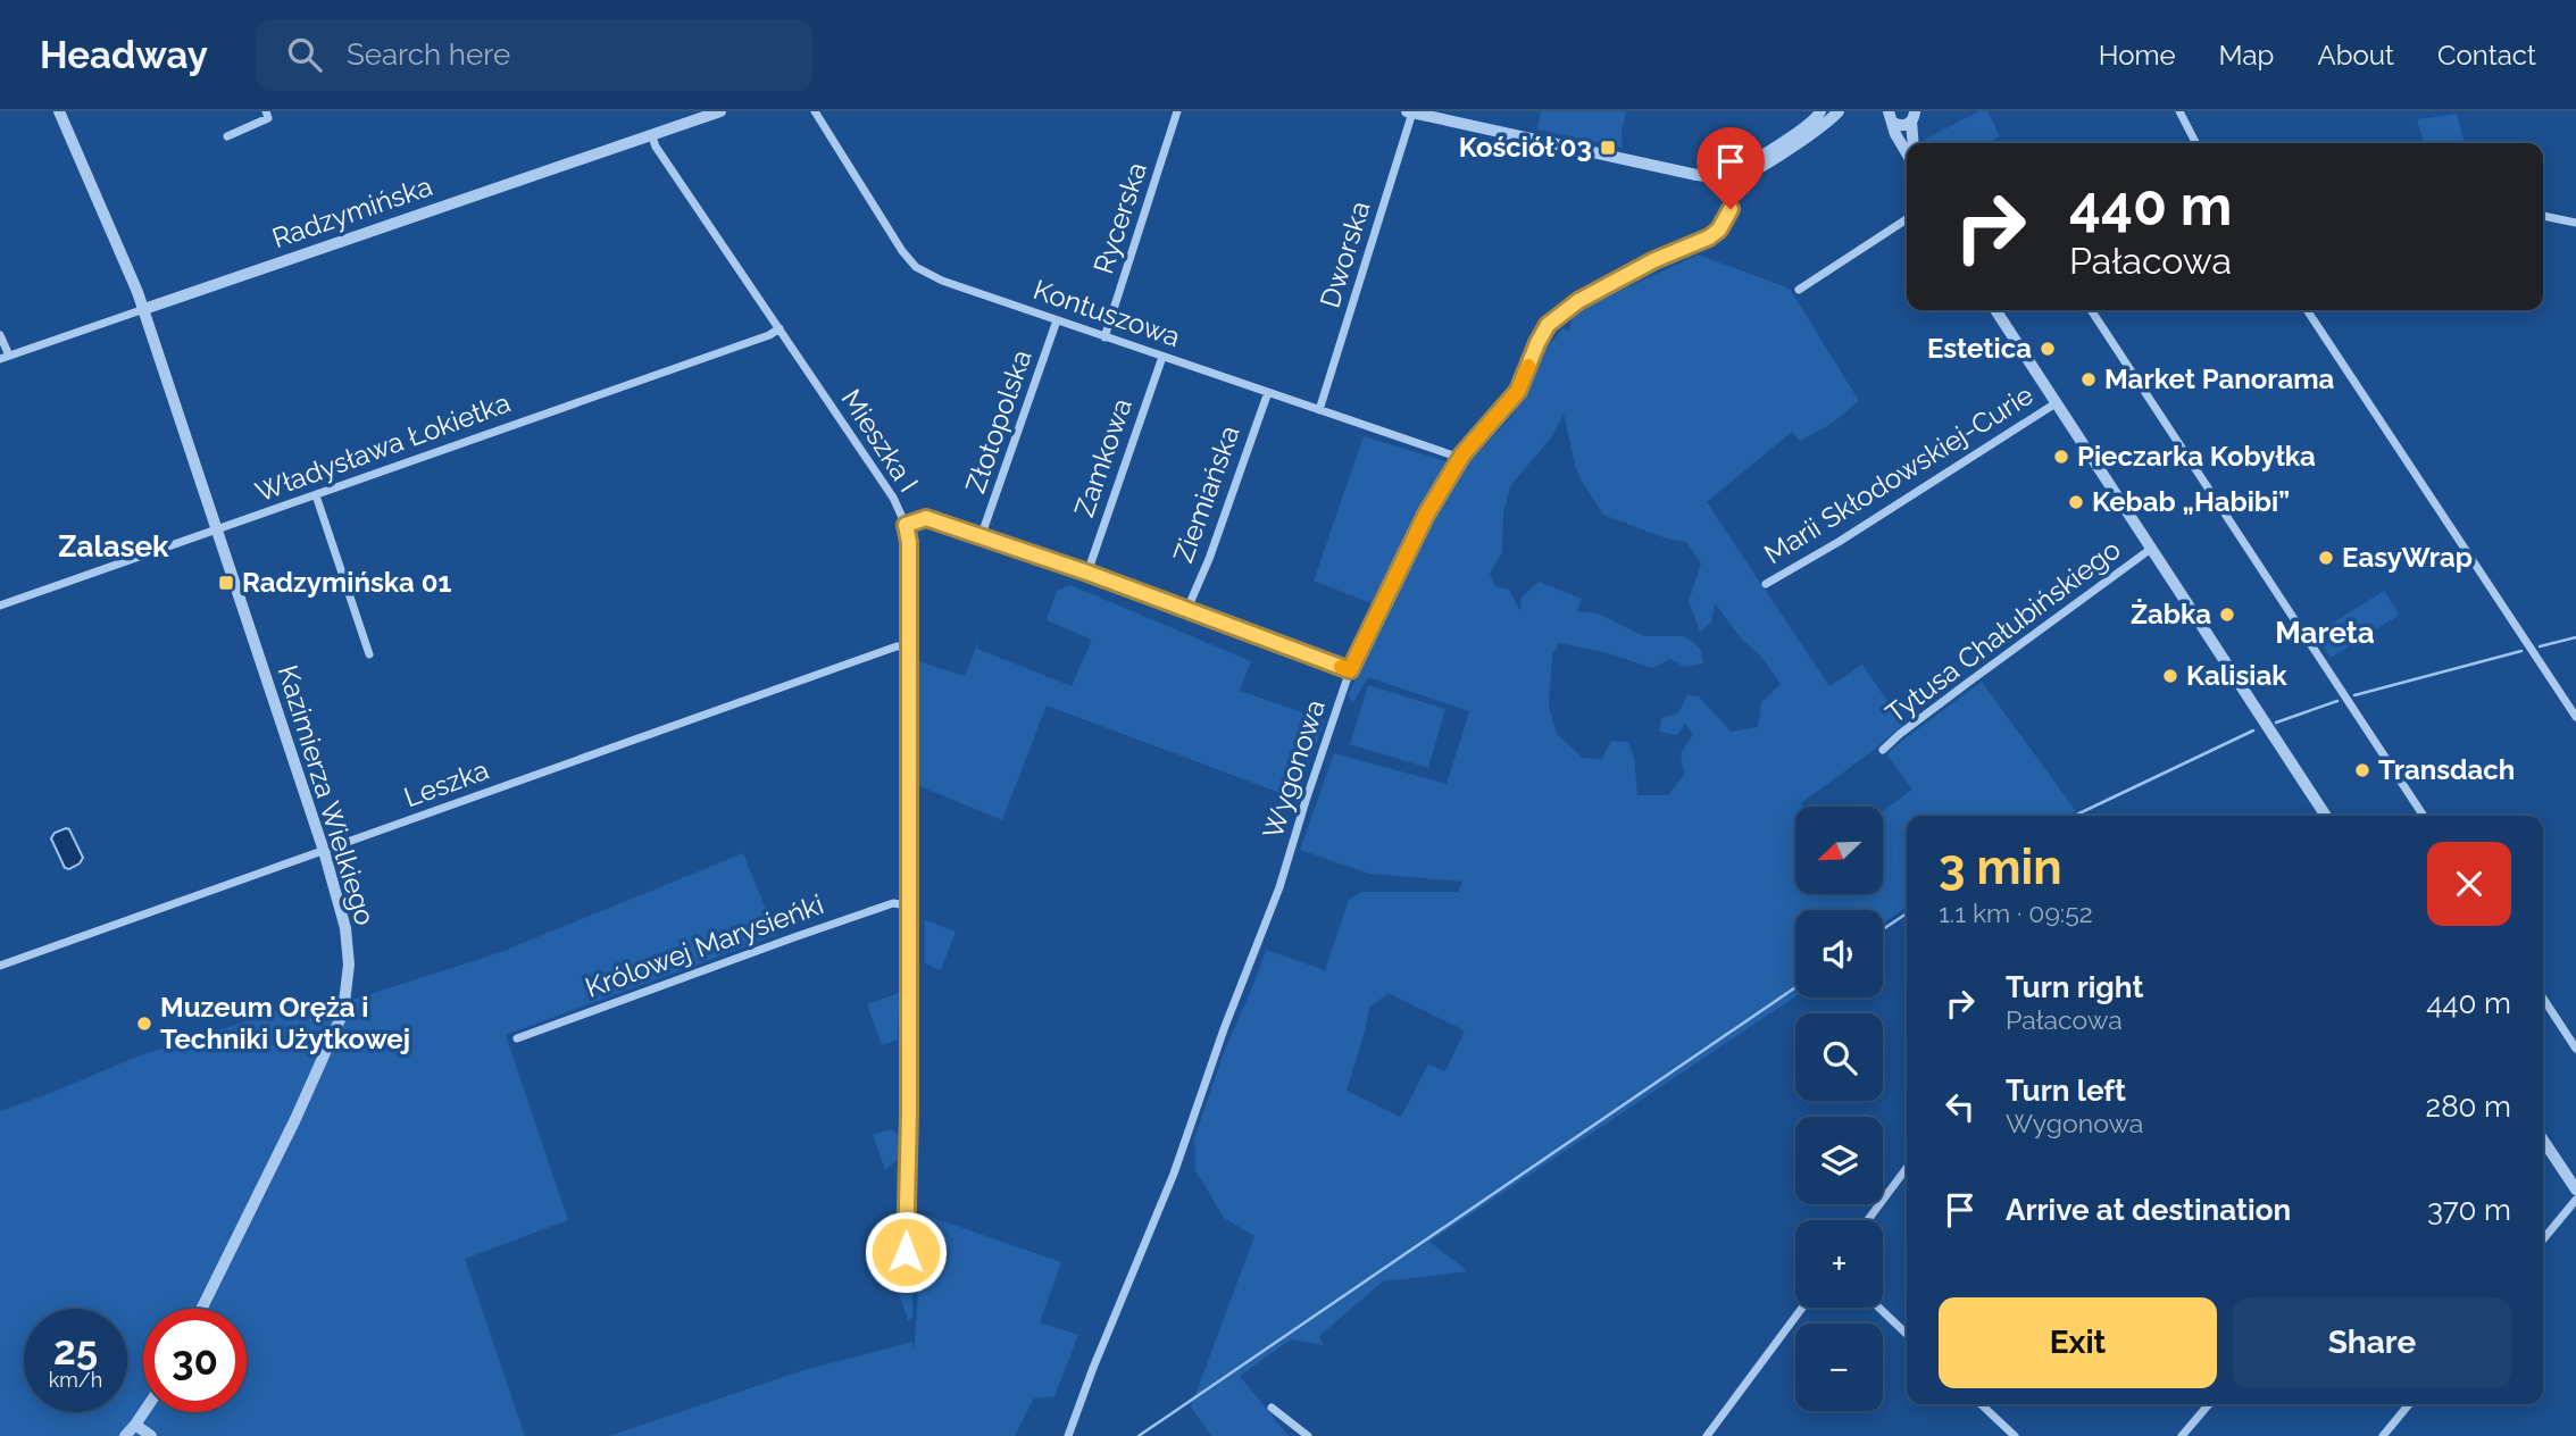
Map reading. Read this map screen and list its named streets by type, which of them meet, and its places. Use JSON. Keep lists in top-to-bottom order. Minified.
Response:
{"streets":{"street":["Radzymińska","Rycerska","Dworska","Kontuszowa","Złotopolska","Mieszka I","Władysława Łokietka","Zamkowa","Marii Skłodowskiej-Curie","Ziemiańska","Tytusa Chałubińskiego","Wygonowa","Leszka","Kazimierza Wielkiego","Królowej Marysieńki"]},"crossings":[["Radzymińska","Mieszka I"],["Radzymińska","Kazimierza Wielkiego"],["Rycerska","Kontuszowa"],["Dworska","Kontuszowa"],["Kontuszowa","Złotopolska"],["Kontuszowa","Zamkowa"],["Kontuszowa","Ziemiańska"],["Kontuszowa","Wygonowa"],["Mieszka I","Władysława Łokietka"],["Mieszka I","Leszka"],["Mieszka I","Królowej Marysieńki"],["Władysława Łokietka","Kazimierza Wielkiego"],["Leszka","Kazimierza Wielkiego"]],"districts":["Zalasek","Mareta"],"places":{"transit":["Kościół 03","Radzymińska 01"],"other":["Estetica","Market Panorama","Pieczarka Kobyłka","Kebab „Habibi”","EasyWrap","Żabka","Kalisiak","Transdach","Muzeum Oręża i Techniki Użytkowej"]},"north":"bottom left","page":{"header":"Headway","search":"Search here","nav":["Home","Map","About","Contact"],"turn":["440 m","Pałacowa"],"map_buttons":["+","−"],"heading":["3 min","1.1 km · 09:52"],"list":[{"name":"Turn right","note":"Pałacowa","value":"440 m"},{"name":"Turn left","note":"Wygonowa","value":"280 m"},{"name":"Arrive at destination","value":"370 m"}],"buttons":["Exit","Share"],"speed":"25 km/h","limit":"30"}}
